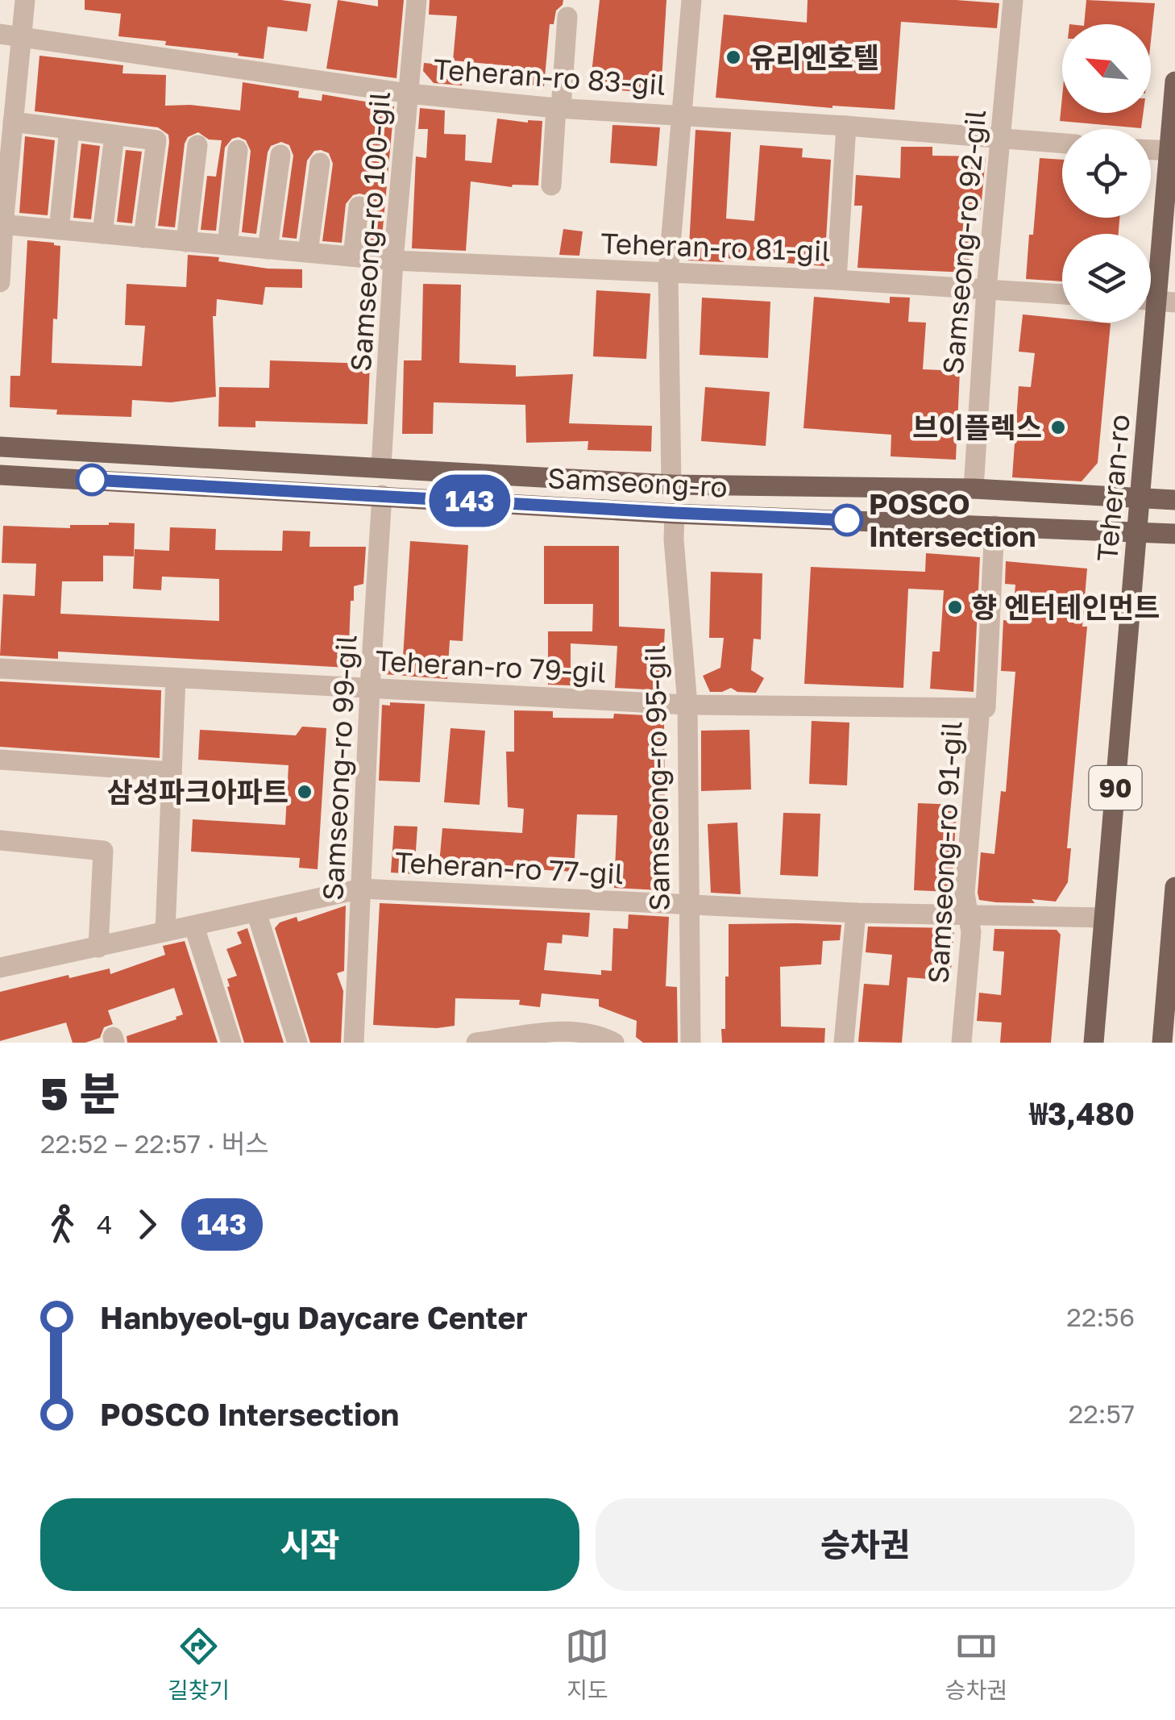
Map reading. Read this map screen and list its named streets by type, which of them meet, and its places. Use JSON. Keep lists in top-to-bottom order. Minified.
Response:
{"streets":{"main road":["Samseong-ro","Teheran-ro","90"],"street":["Teheran-ro 83-gil","Samseong-ro 100-gil","Samseong-ro 92-gil","Teheran-ro 81-gil","Teheran-ro 79-gil","Samseong-ro 99-gil","Samseong-ro 95-gil","Samseong-ro 91-gil","Teheran-ro 77-gil"]},"crossings":[["Teheran-ro 83-gil","Samseong-ro 100-gil"],["Teheran-ro 83-gil","Samseong-ro 92-gil"],["Samseong-ro 100-gil","Teheran-ro 81-gil"],["Samseong-ro 100-gil","Samseong-ro"],["Samseong-ro 92-gil","Teheran-ro 81-gil"],["Samseong-ro 92-gil","Samseong-ro"],["Samseong-ro","Teheran-ro"],["Samseong-ro","Samseong-ro 99-gil"],["Samseong-ro","Samseong-ro 95-gil"],["Samseong-ro","Samseong-ro 91-gil"],["Teheran-ro","Teheran-ro 77-gil"],["Teheran-ro 79-gil","Samseong-ro 99-gil"],["Teheran-ro 79-gil","Samseong-ro 95-gil"],["Teheran-ro 79-gil","Samseong-ro 91-gil"],["Samseong-ro 99-gil","Teheran-ro 77-gil"],["Samseong-ro 95-gil","Teheran-ro 77-gil"],["Samseong-ro 91-gil","Teheran-ro 77-gil"]],"places":["유리엔호텔","브이플렉스","POSCO Intersection","향 엔터테인먼트","삼성파크아파트"],"lines":["bus line 143"],"north":"top left","page":{"on_map":"143","heading":["5 분","22:52 – 22:57 · 버스","₩3,480"],"legs":["4","143"],"list":[{"name":"Hanbyeol-gu Daycare Center","value":"22:56"},{"name":"POSCO Intersection","value":"22:57"}],"buttons":["시작","승차권"],"tabs":["길찾기","지도","승차권"]}}
